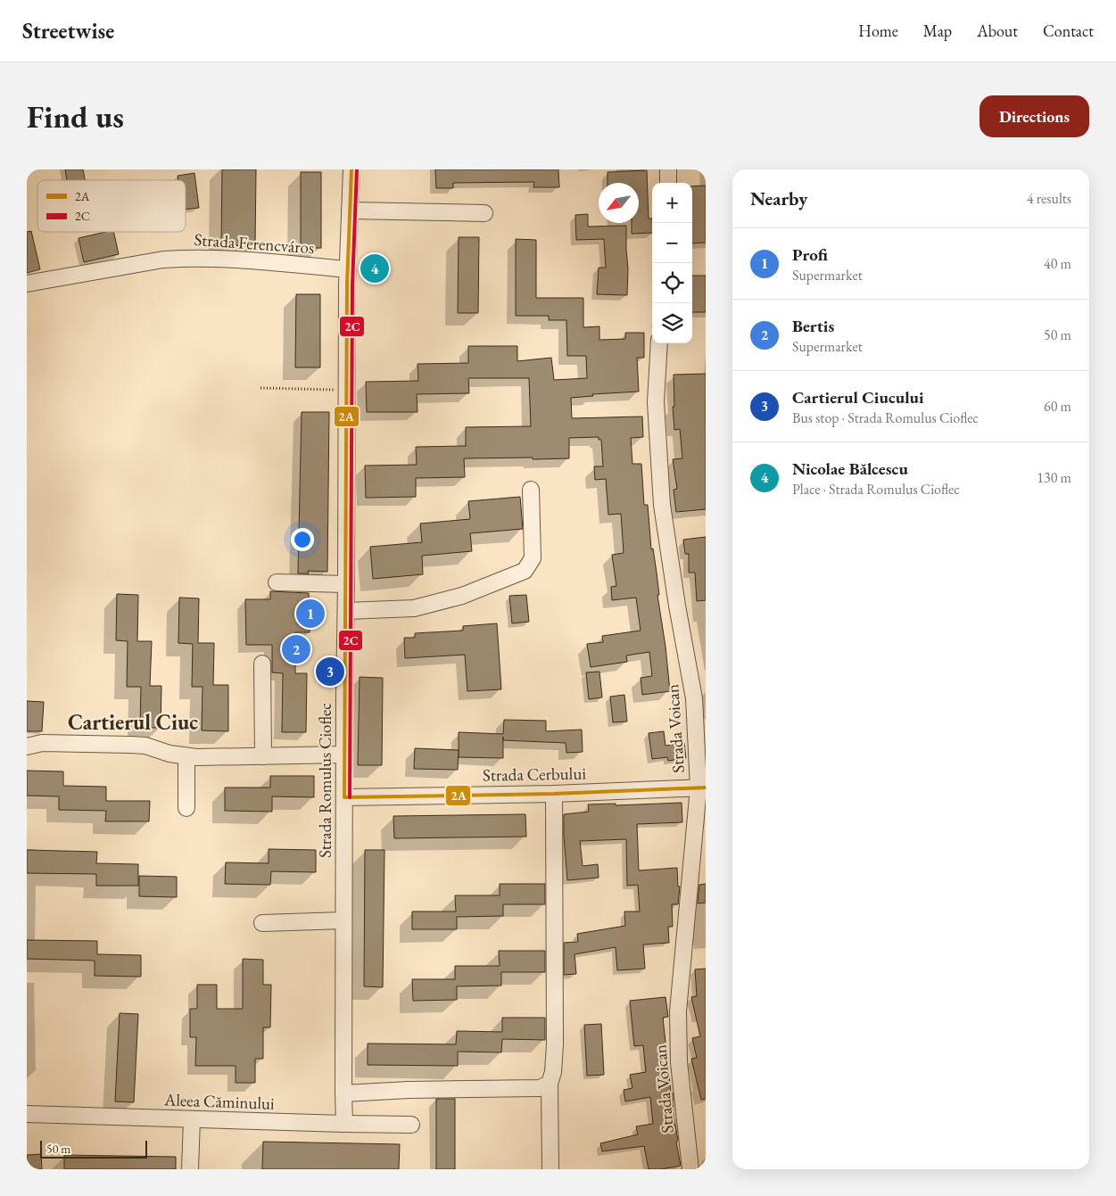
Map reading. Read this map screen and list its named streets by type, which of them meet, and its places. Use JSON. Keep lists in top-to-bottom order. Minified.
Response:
{"streets":{"street":["Strada Ferencváros","Strada Voican","Strada Cerbului","Strada Romulus Cioflec","Aleea Căminului"]},"crossings":[["Strada Ferencváros","Strada Romulus Cioflec"],["Strada Voican","Strada Cerbului"],["Strada Cerbului","Strada Romulus Cioflec"],["Strada Romulus Cioflec","Aleea Căminului"]],"districts":["Cartierul Ciuc"],"lines":["transit line 2A","transit line 2C"],"legend":["2A","2C"],"scale_bar":"50 m","north":"bottom left","page":{"header":"Streetwise","nav":["Home","Map","About","Contact"],"buttons":"Directions","title":"Find us","heading":["Nearby","4 results"],"map_buttons":["+","−"],"list":[{"mark":"1","name":"Profi","note":"Supermarket","value":"40 m"},{"mark":"2","name":"Bertis","note":"Supermarket","value":"50 m"},{"mark":"3","name":"Cartierul Ciucului","note":"Bus stop · Strada Romulus Cioflec","value":"60 m"},{"mark":"4","name":"Nicolae Bălcescu","note":"Place · Strada Romulus Cioflec","value":"130 m"}],"pins":["4","1","2","3"],"scale":"50 m"}}
